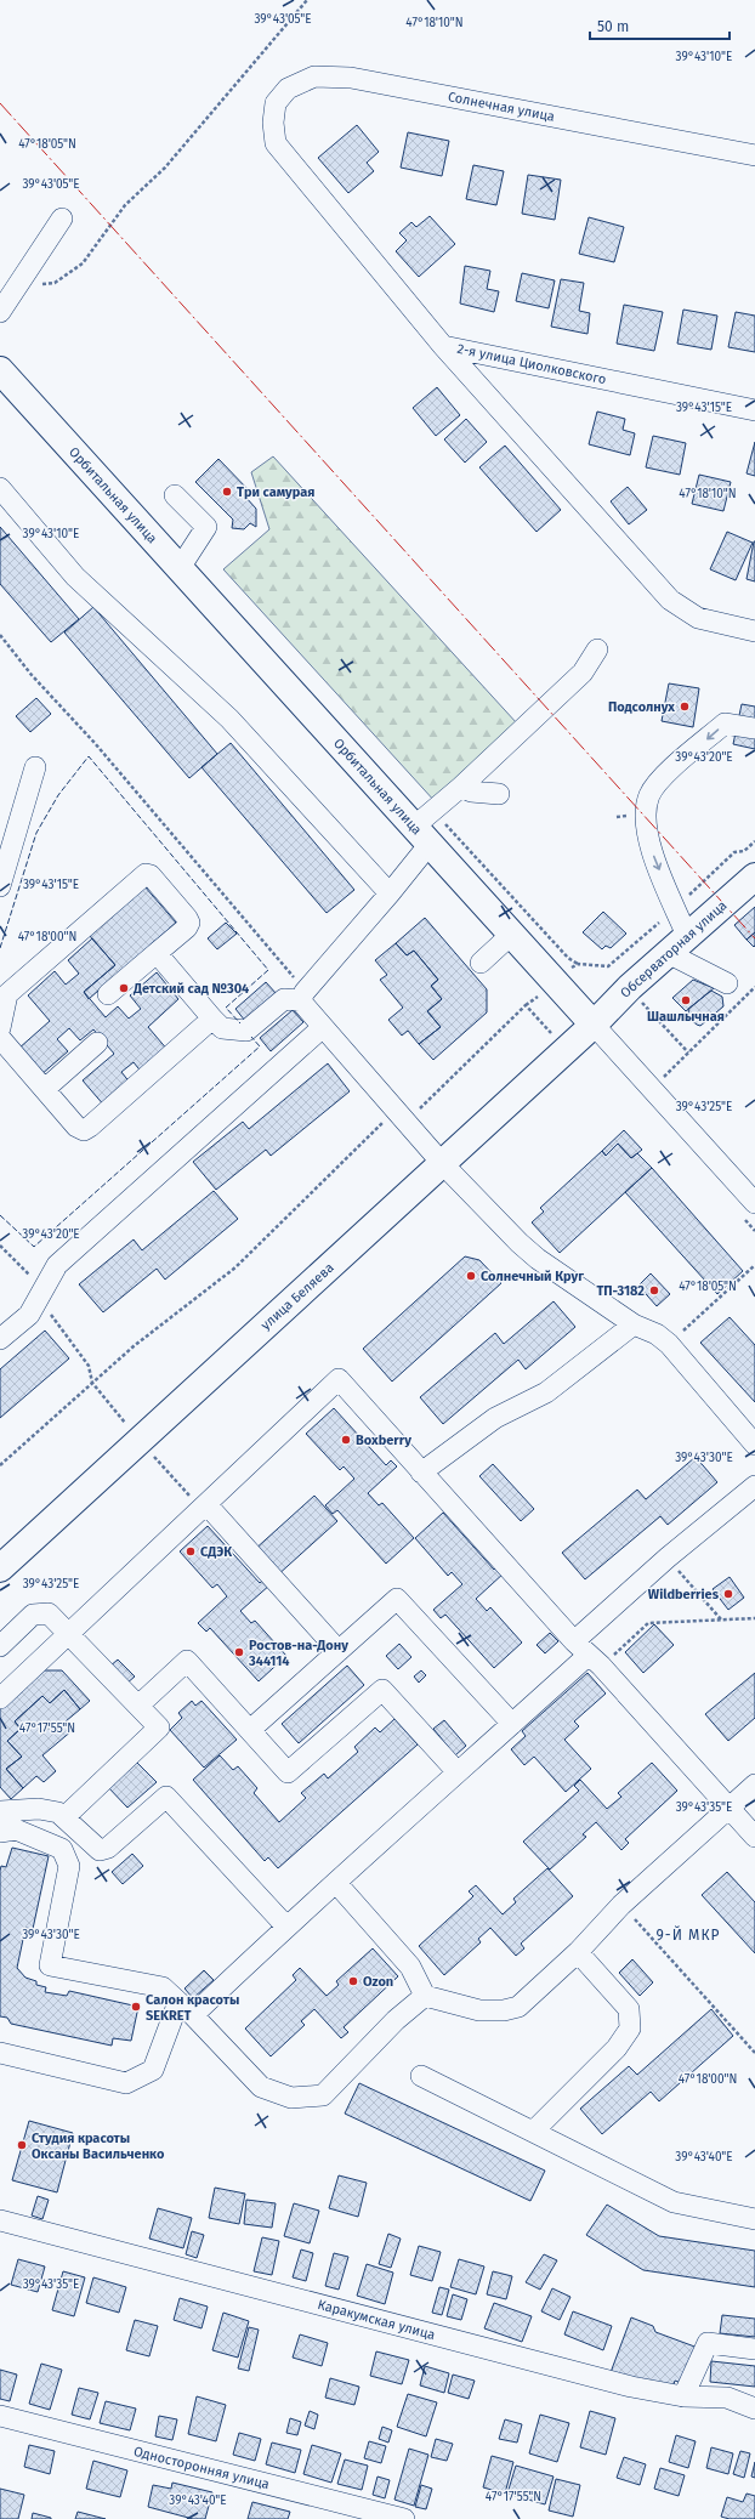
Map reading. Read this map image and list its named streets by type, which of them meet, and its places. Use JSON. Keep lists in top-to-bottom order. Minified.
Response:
{"streets":{"main road":["Орбитальная улица","Обсерваторная улица","улица Беляева"],"street":["Солнечная улица","2-я улица Циолковского","Каракумская улица","Односторонняя улица"]},"crossings":[["Солнечная улица","2-я улица Циолковского"],["Орбитальная улица","Обсерваторная улица"],["Орбитальная улица","улица Беляева"],["Обсерваторная улица","улица Беляева"]],"districts":["9-Й МКР"],"places":["Три самурая","Подсолнух","Детский сад №304","Шашлычная","Солнечный Круг","ТП-3182","Boxberry","СДЭК","Wildberries","Ростов-на-Дону 344114","Ozon","Салон красоты SEKRET","Студия красоты Оксаны Васильченко"],"scale_bar":"50 m","coordinates":["39°43'05\"E","47°18'10\"N","39°43'10\"E","47°18'05\"N","39°43'15\"E","39°43'20\"E","47°18'00\"N","39°43'25\"E","39°43'30\"E","47°17'55\"N","39°43'35\"E","39°43'40\"E"]}
